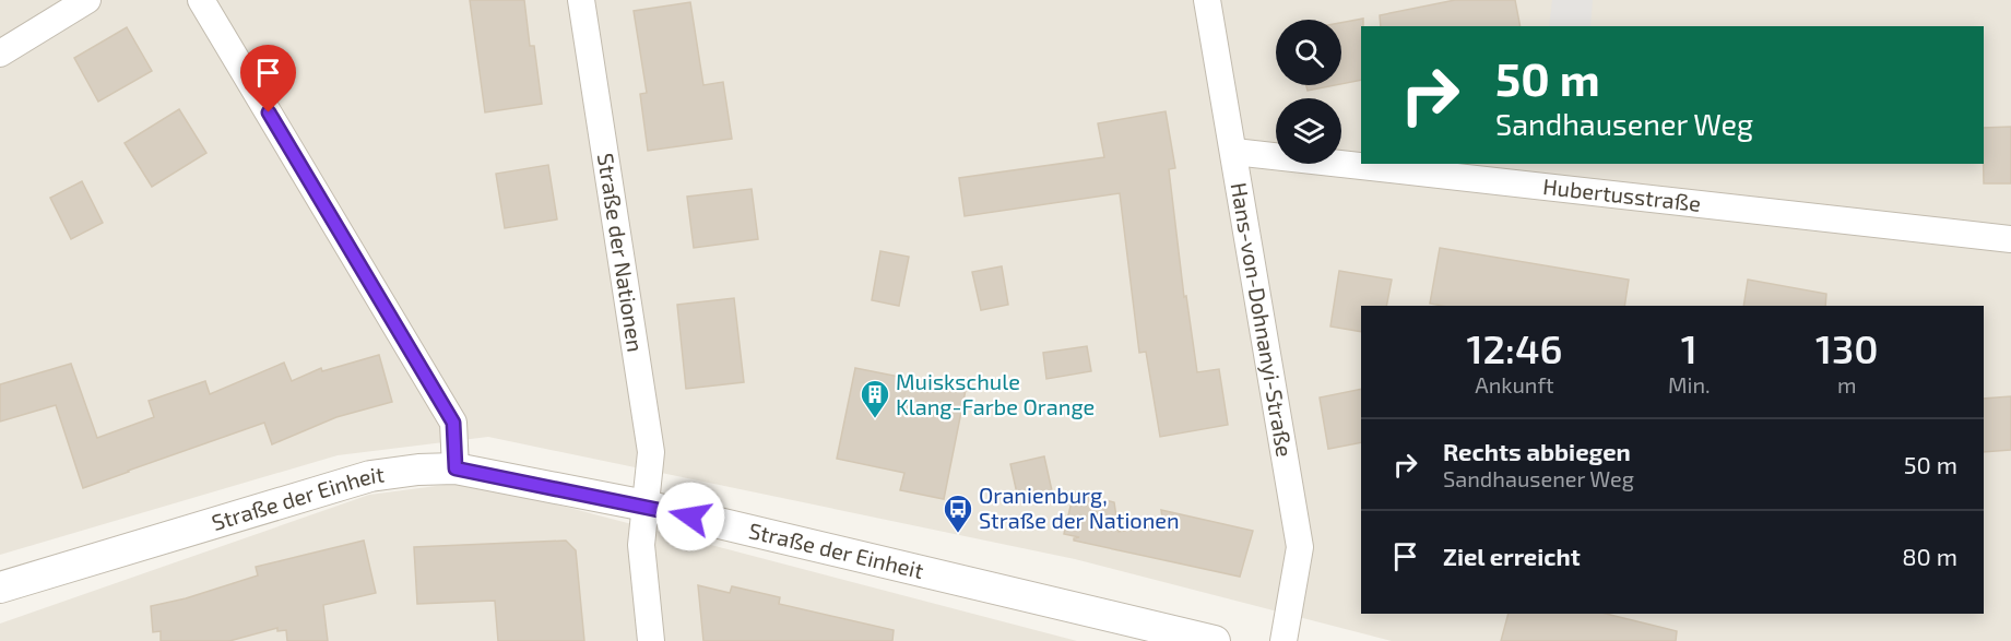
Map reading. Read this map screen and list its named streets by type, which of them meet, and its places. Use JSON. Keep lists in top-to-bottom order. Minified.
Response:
{"streets":{"street":["Hubertusstraße","Straße der Nationen","Hans-von-Dohnanyi-Straße","Straße der Einheit"]},"crossings":[["Hubertusstraße","Hans-von-Dohnanyi-Straße"],["Straße der Nationen","Straße der Einheit"]],"places":{"building":["Muiskschule Klang-Farbe Orange"],"bus stop":["Oranienburg, Straße der Nationen"]},"page":{"turn":["50 m","Sandhausener Weg"],"eta":["12:46","Ankunft","1","Min.","130","m"],"list":[{"name":"Rechts abbiegen","note":"Sandhausener Weg","value":"50 m"},{"name":"Ziel erreicht","value":"80 m"}]}}
